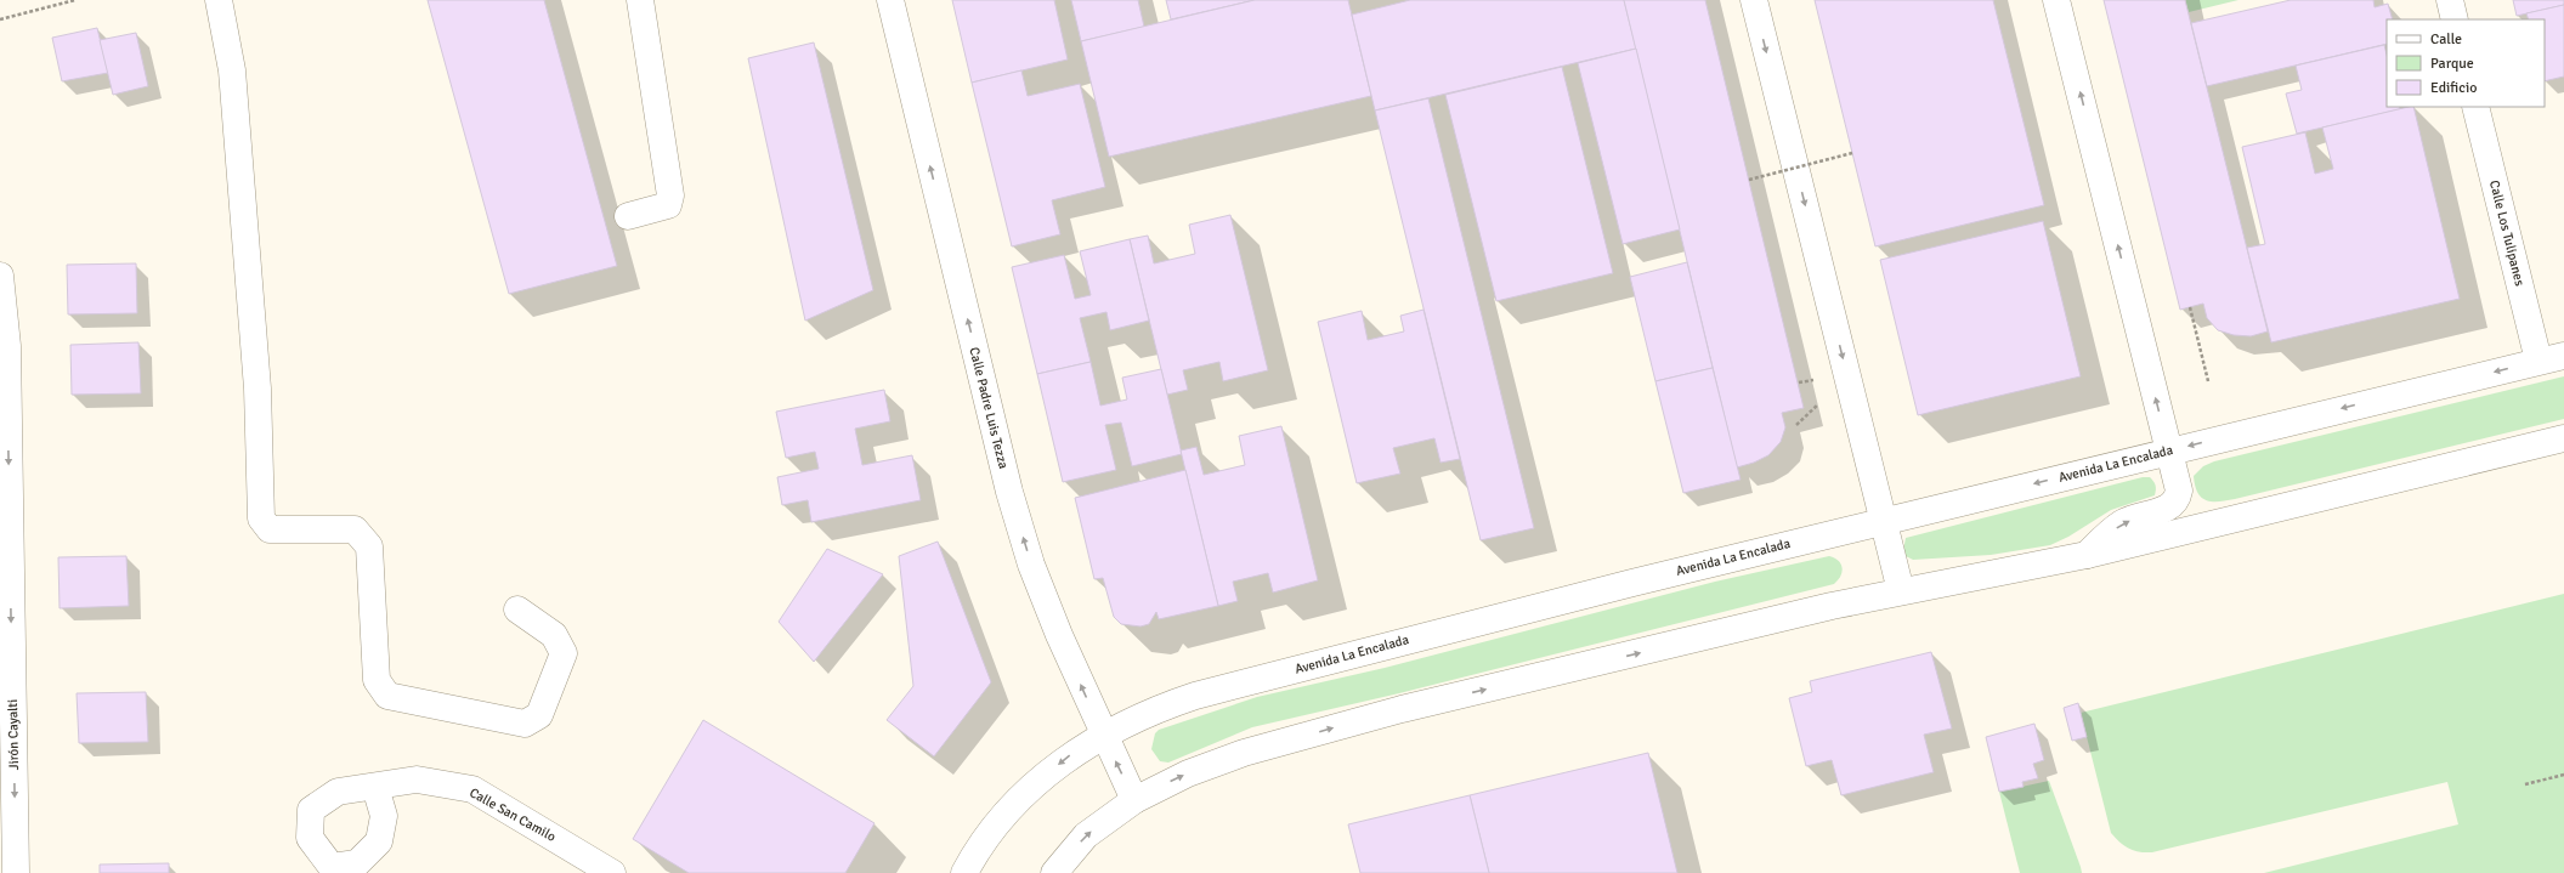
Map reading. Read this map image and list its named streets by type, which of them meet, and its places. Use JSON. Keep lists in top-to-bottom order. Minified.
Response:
{"streets":{"main road":["Calle Los Tulipanes","Calle Padre Luis Tezza","Avenida La Encalada","Jirón Cayalti","Calle San Camilo"]},"crossings":[["Calle Los Tulipanes","Avenida La Encalada"],["Calle Padre Luis Tezza","Avenida La Encalada"]],"one_way":["Calle Padre Luis Tezza","Jirón Cayalti"],"legend":["Calle","Parque","Edificio"]}
